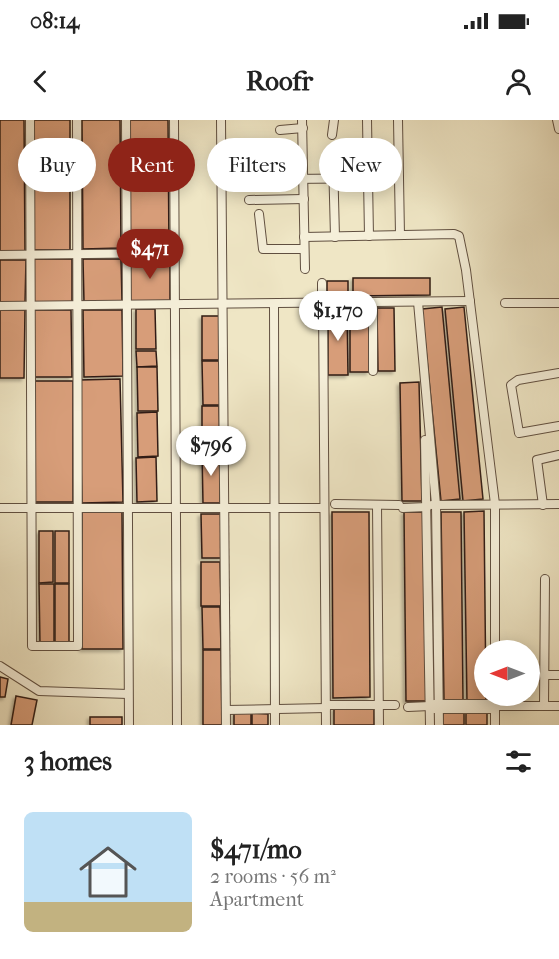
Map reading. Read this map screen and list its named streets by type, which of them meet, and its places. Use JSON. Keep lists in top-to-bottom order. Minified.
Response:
{"north":"left","page":{"status":"08:14","header":"Roofr","chip":["Buy","Rent","Filters","New"],"price":["$471","$1,170","$796"],"heading":"3 homes","list":[{"name":"$471/mo","note":"2 rooms · 56 m² · Apartment"}]}}
